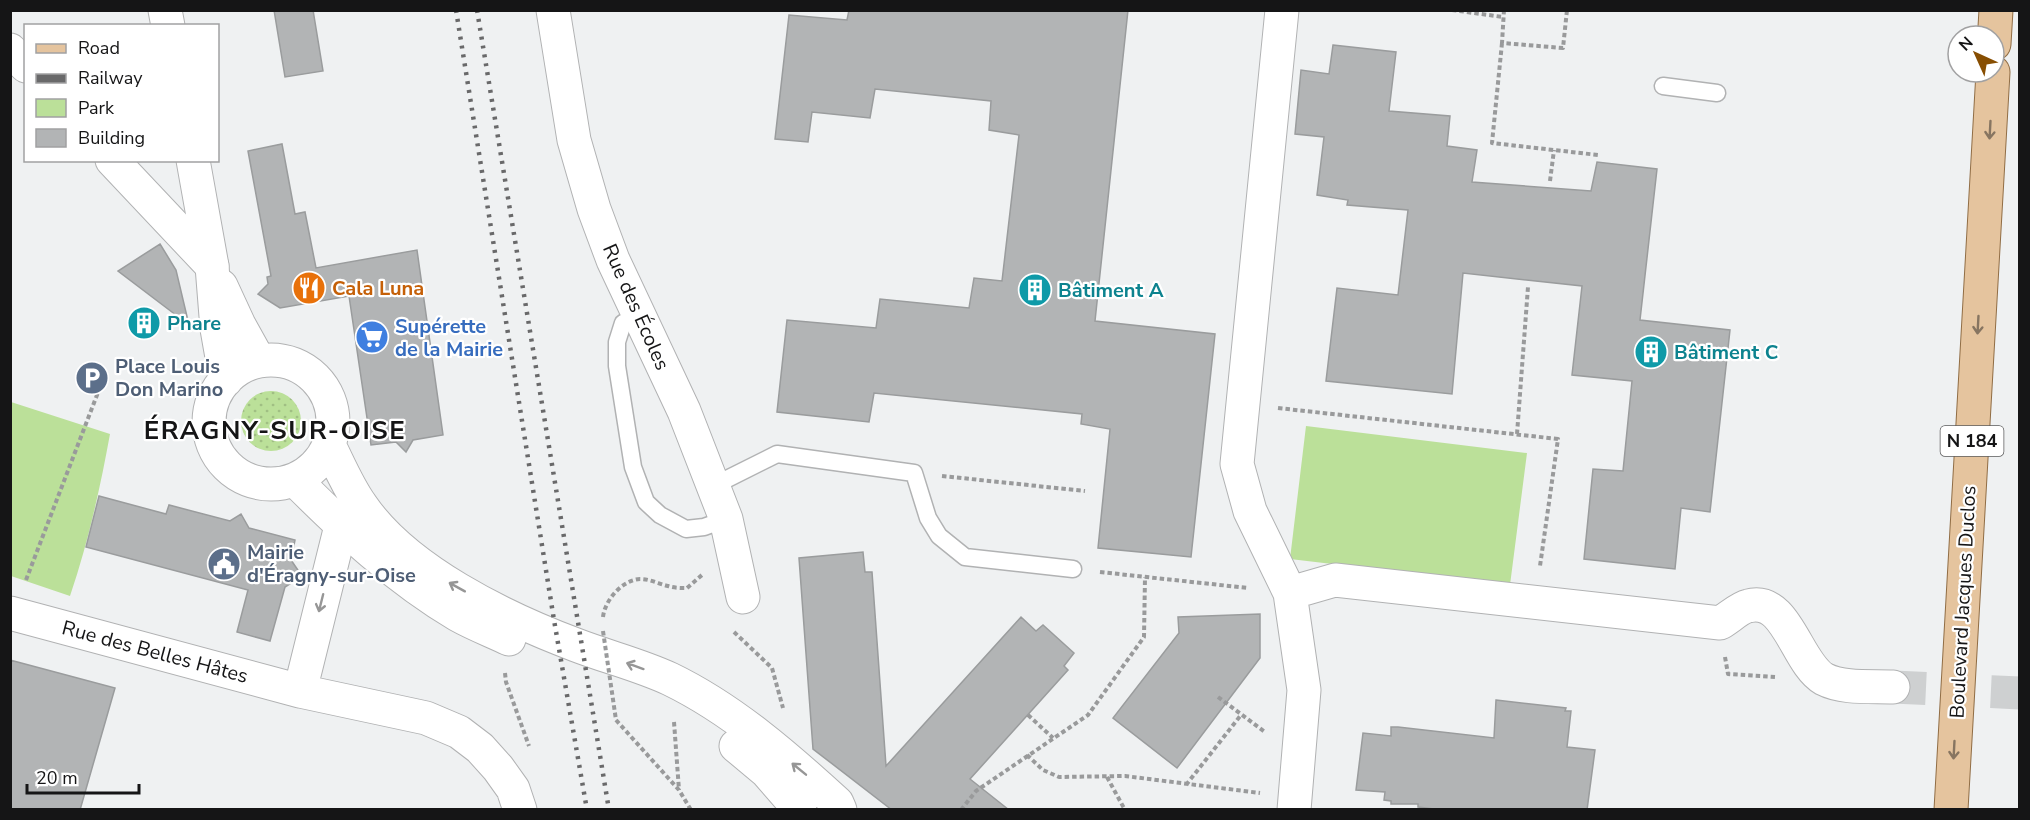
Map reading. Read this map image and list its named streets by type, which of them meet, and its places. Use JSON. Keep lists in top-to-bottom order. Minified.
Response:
{"streets":{"main road":["N 184","Boulevard Jacques Duclos"],"street":["Rue des Écoles","Rue des Belles Hâtes"]},"one_way":["Boulevard Jacques Duclos"],"districts":["ÉRAGNY-SUR-OISE"],"places":{"restaurant":["Cala Luna"],"building":["Bâtiment A","Phare","Bâtiment C"],"supermarket":["Supérette de la Mairie"],"parking":["Place Louis Don Marino"],"public building":["Mairie d'Éragny-sur-Oise"]},"legend":["Road","Railway","Park","Building"],"scale_bar":"20 m","north":"top left"}
